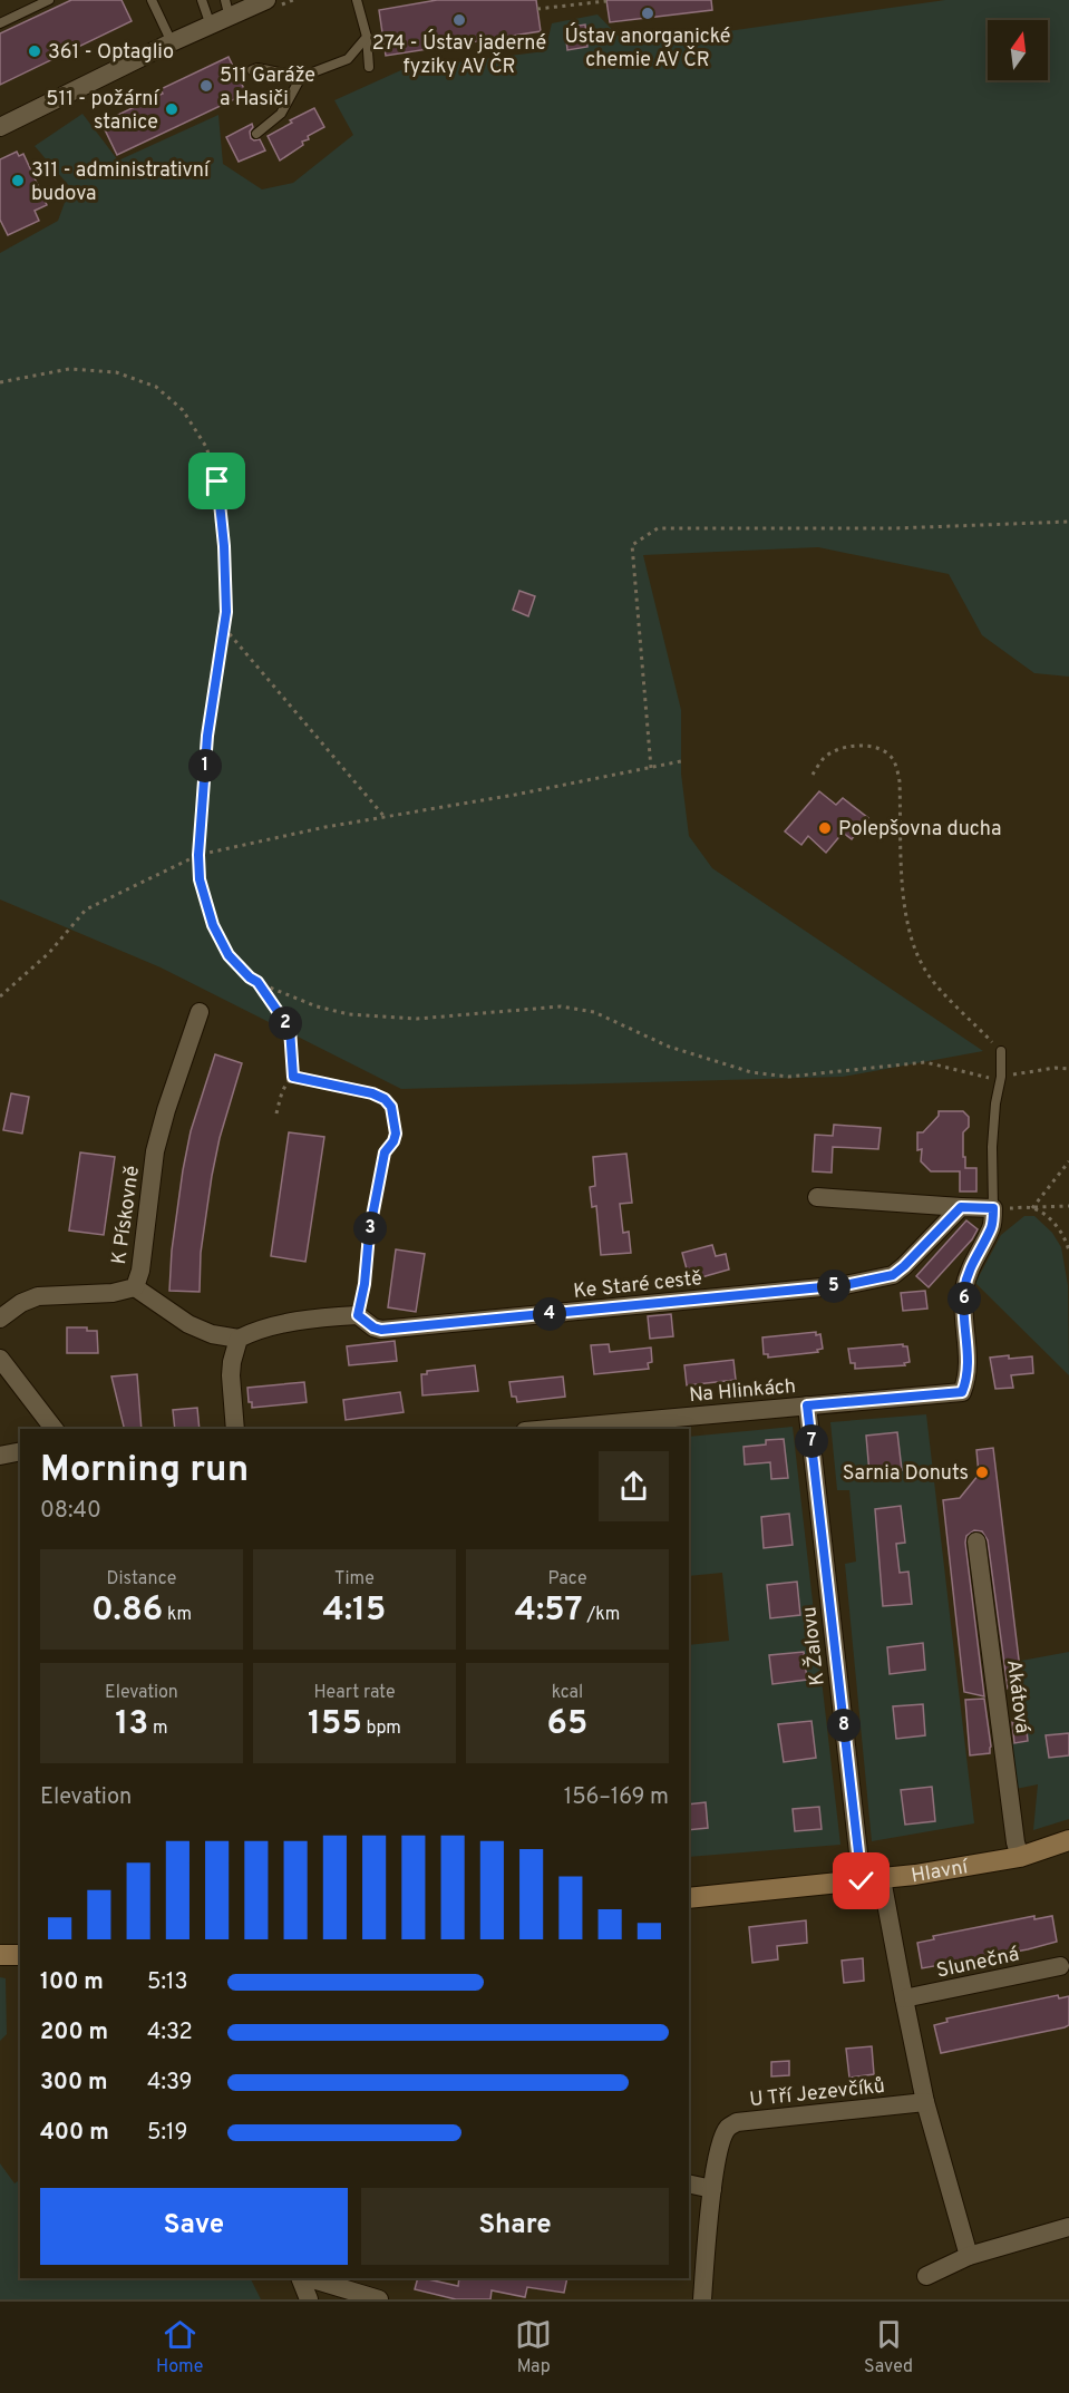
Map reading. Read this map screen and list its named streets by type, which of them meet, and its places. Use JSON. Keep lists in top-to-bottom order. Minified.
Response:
{"streets":{"street":["K Pískovně","Ke Staré cestě","Na Hlinkách","K Žalovu","Akátová","Hlavní","Slunečná","U Tří Jezevčíků"]},"crossings":[["Na Hlinkách","K Žalovu"],["K Žalovu","Hlavní"],["Akátová","Hlavní"]],"places":["Ústav anorganické chemie AV ČR","274 - Ústav jaderné fyziky AV ČR","361 - Optaglio","511 Garáže a Hasiči","511 - požární stanice","311 - administrativní budova","Polepšovna ducha","Sarnia Donuts"],"north":"top","page":{"pins":["1","2","3","5","6","4","7","8"],"heading":["Morning run","08:40"],"stats":[["Distance","0.86 km"],["Time","4:15"],["Pace","4:57 /km"],["Elevation","13 m"],["Heart rate","155 bpm"],["kcal","65"]],"chart":["Elevation","156–169 m"],"list":[{"name":"100 m","note":"5:13"},{"name":"200 m","note":"4:32"},{"name":"300 m","note":"4:39"},{"name":"400 m","note":"5:19"}],"buttons":["Save","Share"],"tabs":["Home","Map","Saved"]}}
